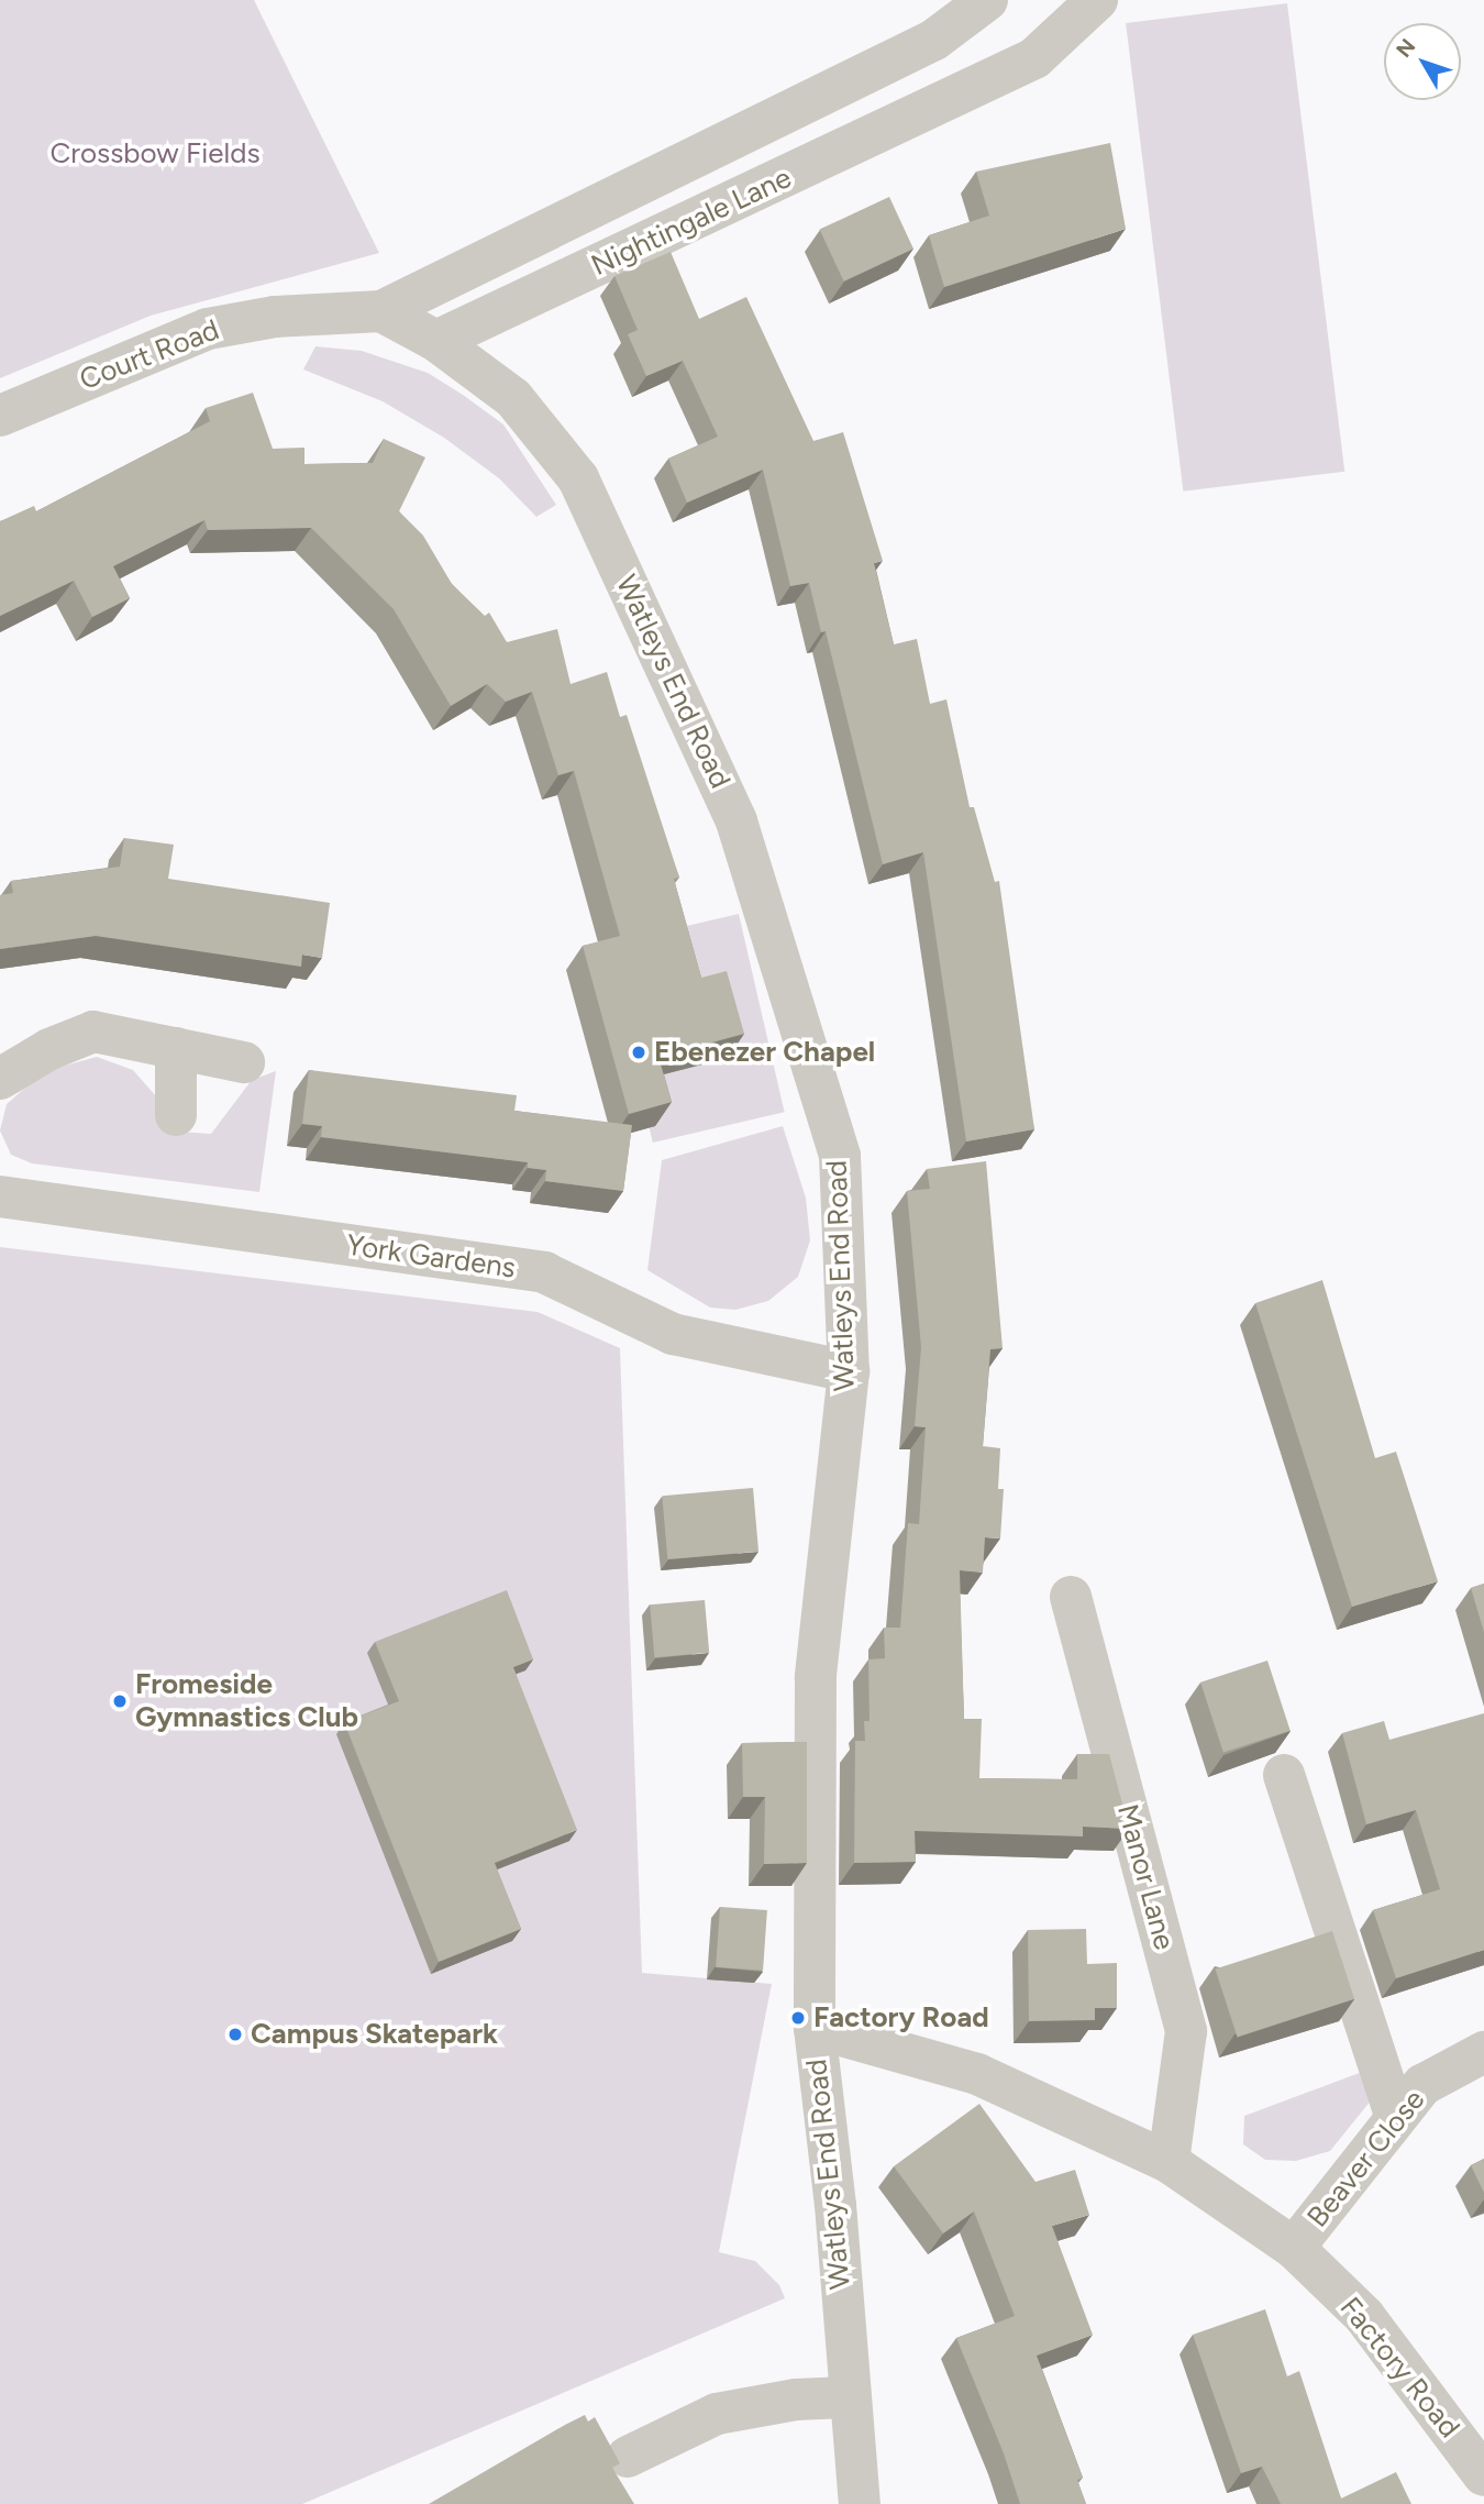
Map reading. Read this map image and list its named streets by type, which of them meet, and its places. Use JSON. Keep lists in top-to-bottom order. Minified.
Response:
{"streets":{"street":["Nightingale Lane","Court Road","Watleys End Road","York Gardens","Manor Lane","Beaver Close","Factory Road"]},"crossings":[["Nightingale Lane","Watleys End Road"],["Watleys End Road","York Gardens"],["Watleys End Road","Factory Road"],["Manor Lane","Factory Road"],["Beaver Close","Factory Road"]],"parks":["Crossbow Fields"],"places":["Ebenezer Chapel","Fromeside Gymnastics Club","Factory Road","Campus Skatepark"],"north":"top left"}
